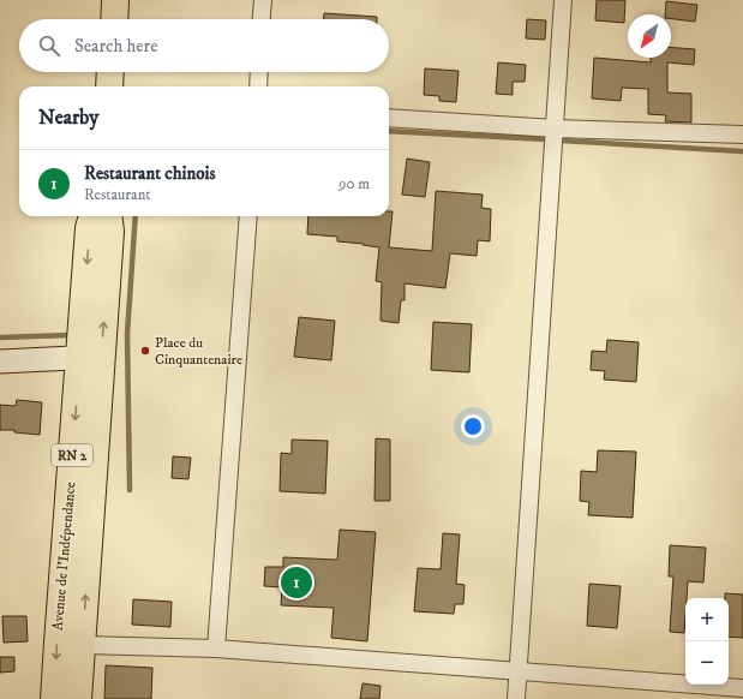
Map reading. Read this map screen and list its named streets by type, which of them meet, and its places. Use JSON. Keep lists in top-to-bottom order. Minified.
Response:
{"streets":{"main road":["RN 2","Avenue de l'Indépendance"]},"places":["Place du Cinquantenaire"],"north":"bottom left","page":{"search":"Search here","heading":"Nearby","list":[{"mark":"1","name":"Restaurant chinois","note":"Restaurant","value":"90 m"}],"pins":"1","map_buttons":["+","−"]}}
